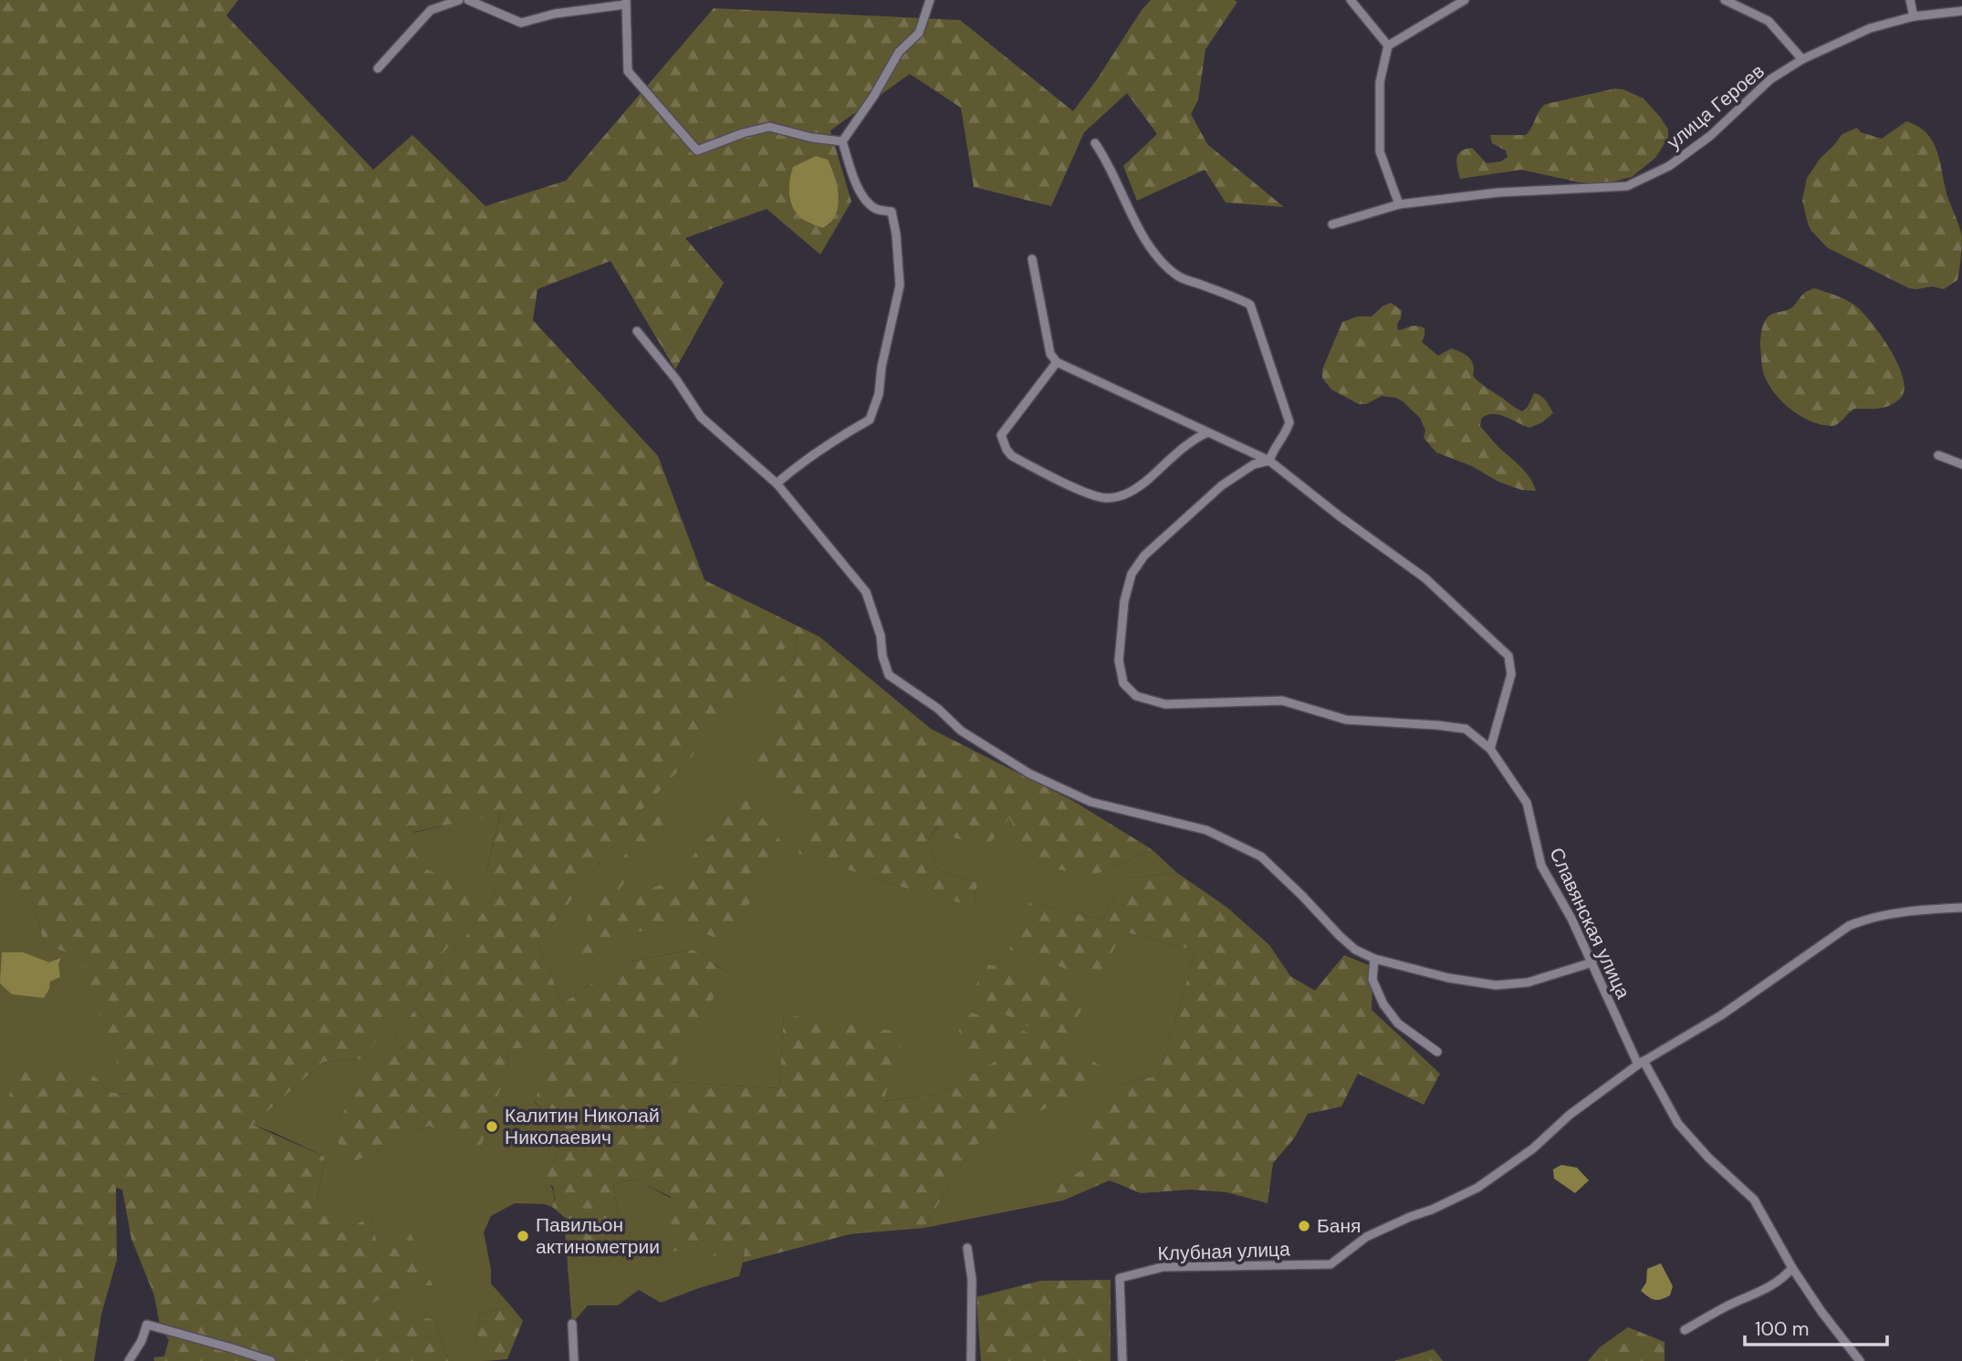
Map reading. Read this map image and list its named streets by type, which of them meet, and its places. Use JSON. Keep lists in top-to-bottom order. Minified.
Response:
{"streets":{"street":["улица Героев","Славянская улица","Клубная улица"]},"crossings":[["Славянская улица","Клубная улица"]],"places":["Калитин Николай Николаевич","Баня","Павильон актинометрии"],"scale_bar":"100 m"}
